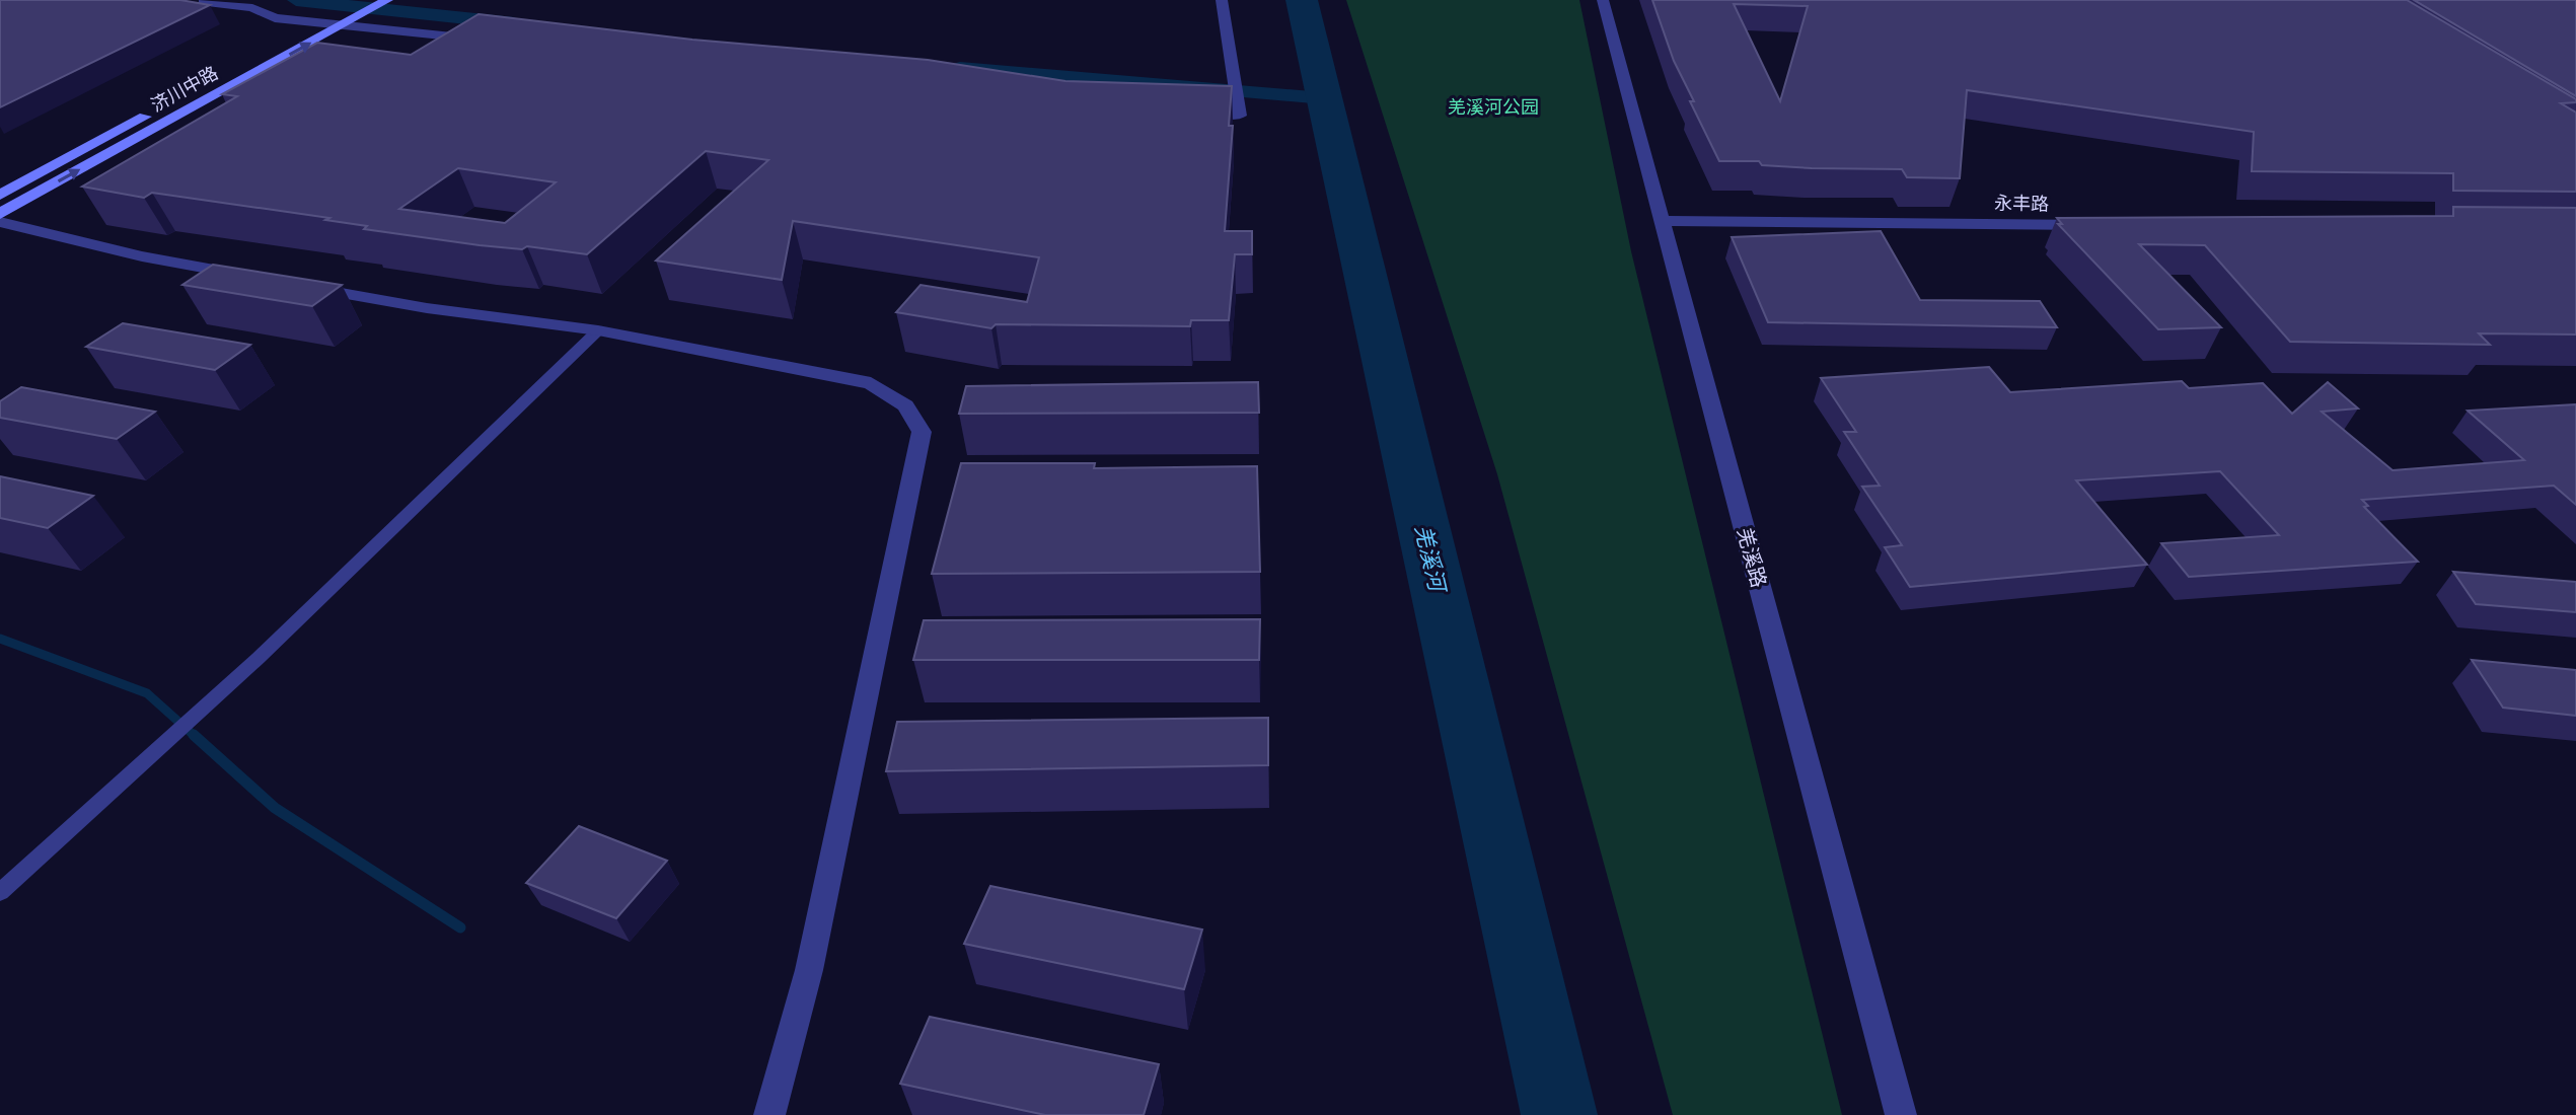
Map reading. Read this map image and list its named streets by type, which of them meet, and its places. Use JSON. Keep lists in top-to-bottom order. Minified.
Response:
{"streets":{"main road":["济川中路"],"street":["永丰路","羌溪路"]},"crossings":[["永丰路","羌溪路"]],"water":["羌溪河"],"parks":["羌溪河公园"]}
